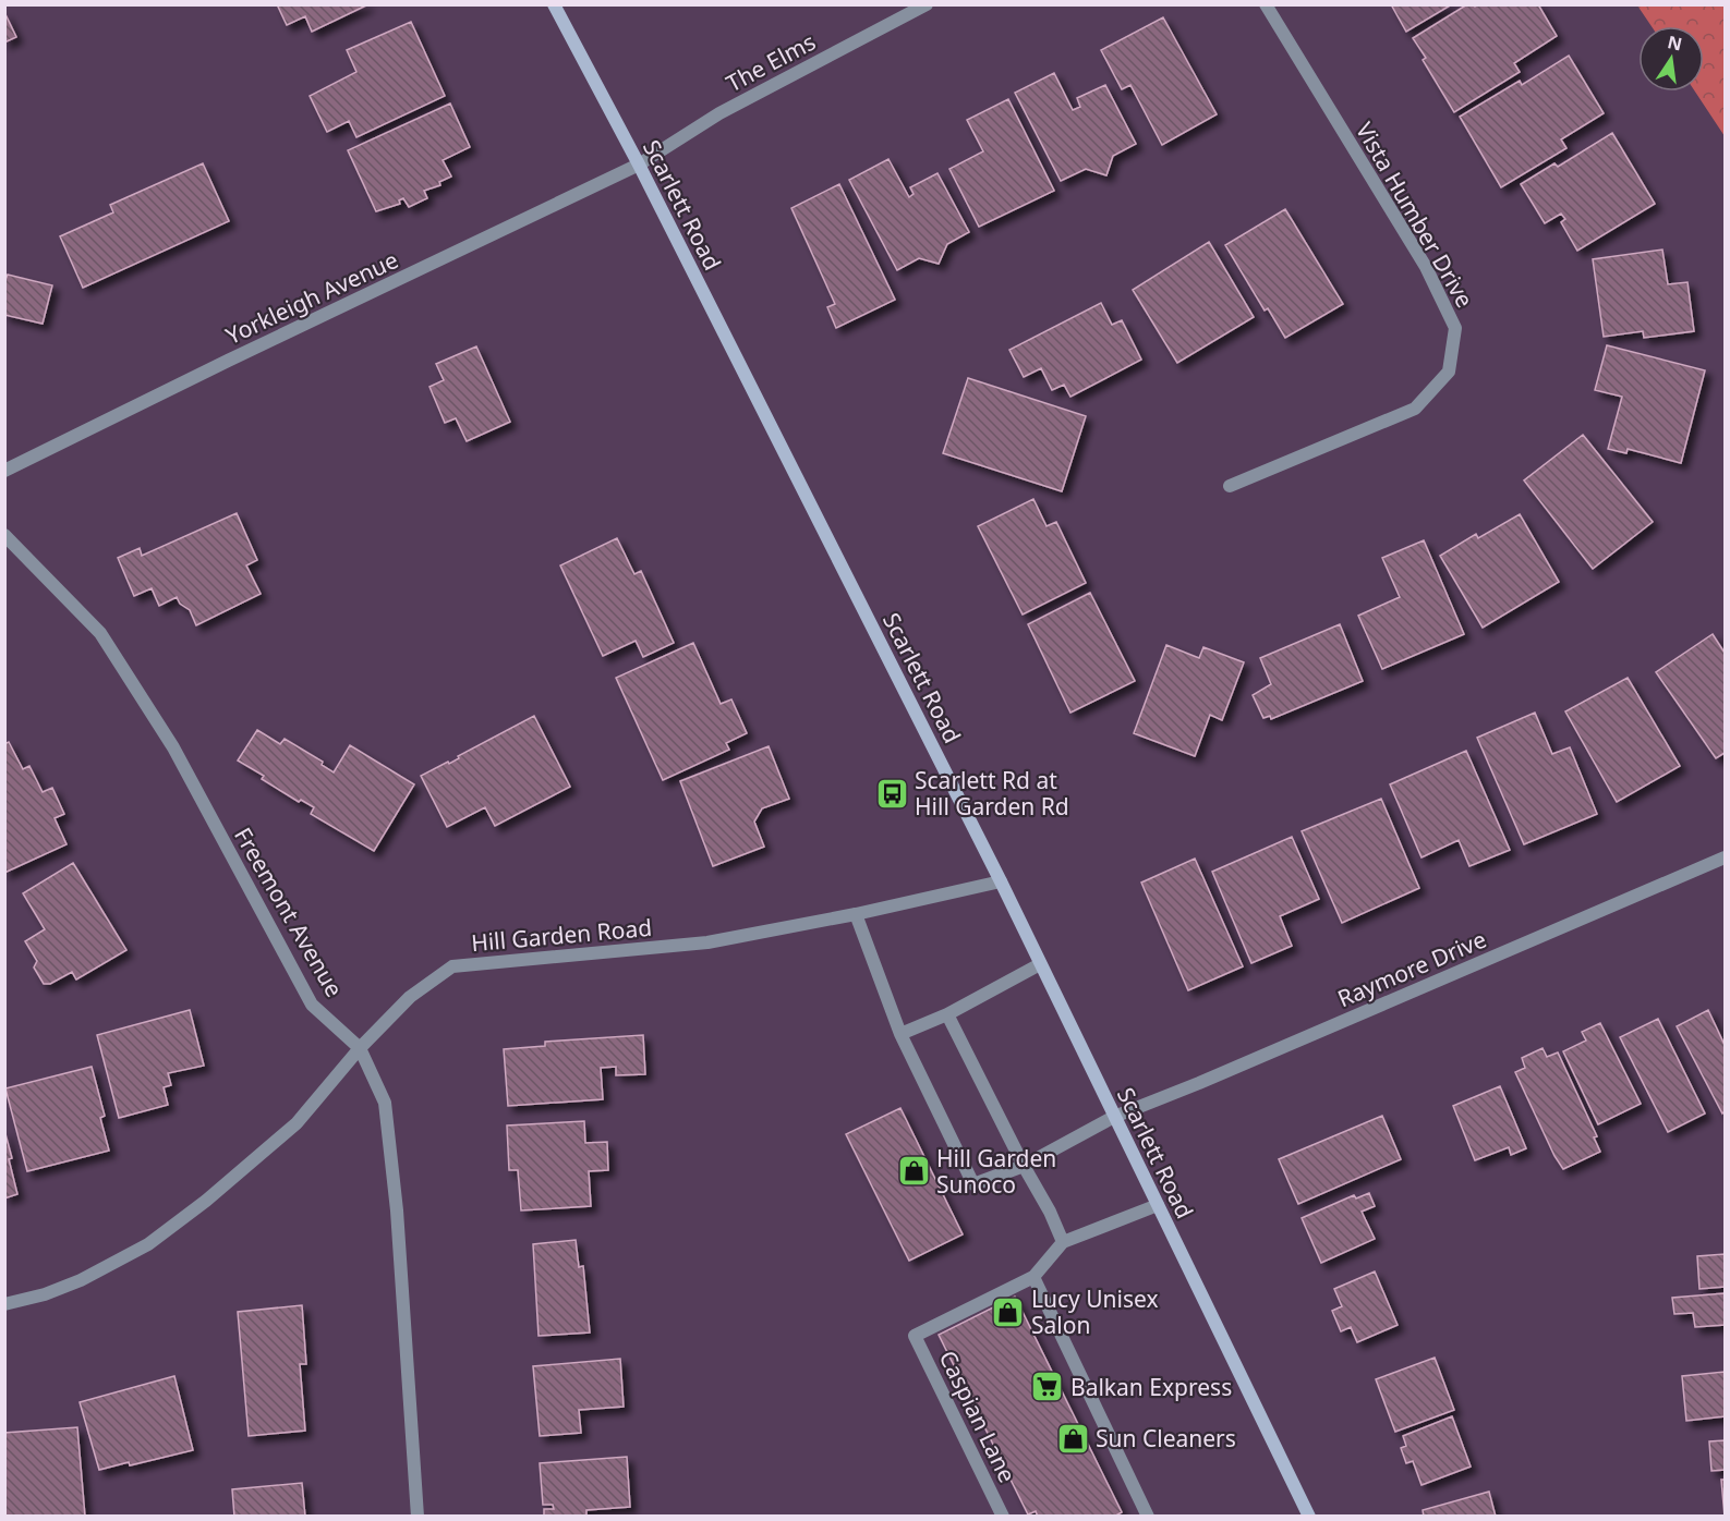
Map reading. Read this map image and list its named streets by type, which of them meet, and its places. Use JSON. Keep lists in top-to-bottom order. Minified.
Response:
{"streets":{"main road":["Scarlett Road"],"street":["The Elms","Vista Humber Drive","Yorkleigh Avenue","Freemont Avenue","Hill Garden Road","Raymore Drive","Caspian Lane"]},"crossings":[["The Elms","Scarlett Road"],["The Elms","Yorkleigh Avenue"],["Scarlett Road","Yorkleigh Avenue"],["Scarlett Road","Hill Garden Road"],["Scarlett Road","Raymore Drive"],["Freemont Avenue","Hill Garden Road"]],"places":{"bus stop":["Scarlett Rd at Hill Garden Rd"],"shop":["Hill Garden Sunoco","Lucy Unisex Salon","Sun Cleaners"],"supermarket":["Balkan Express"]},"north":"top"}
